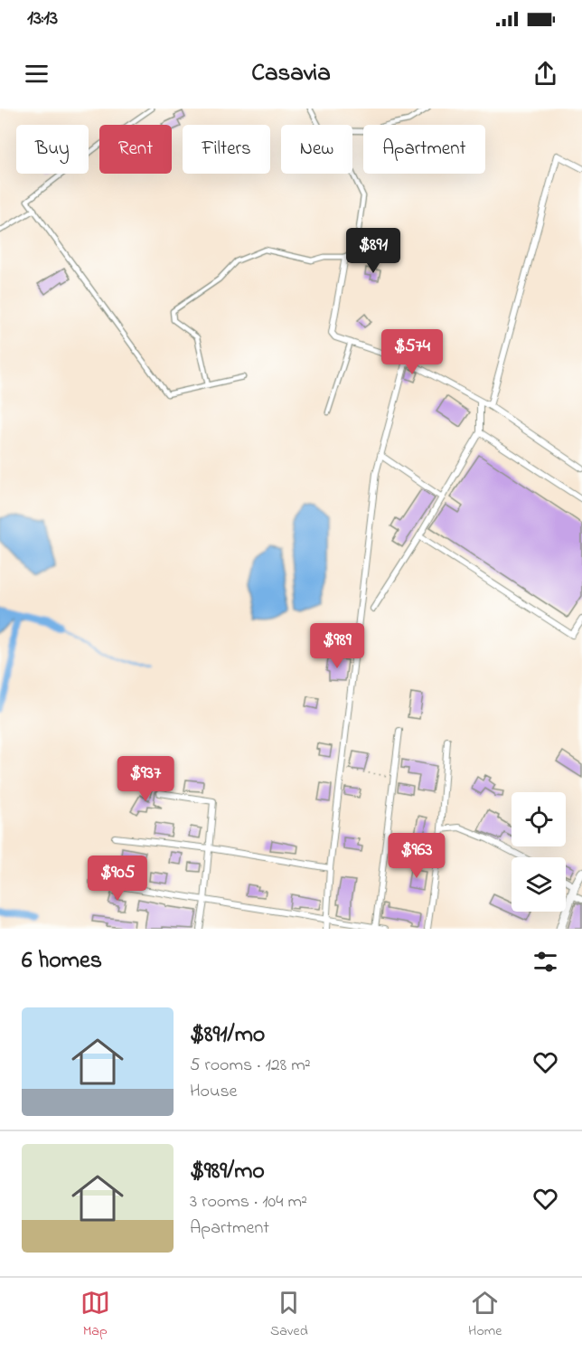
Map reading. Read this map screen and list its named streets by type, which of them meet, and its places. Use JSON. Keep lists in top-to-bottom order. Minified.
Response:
{"page":{"status":"13:13","header":"Casavia","chip":["Buy","Rent","Filters","New","Apartment"],"price":["$891","$574","$989","$937","$963","$905"],"heading":"6 homes","list":[{"name":"$891/mo","note":"5 rooms · 128 m² · House"},{"name":"$989/mo","note":"3 rooms · 104 m² · Apartment"}],"tabs":["Map","Saved","Home"]}}
